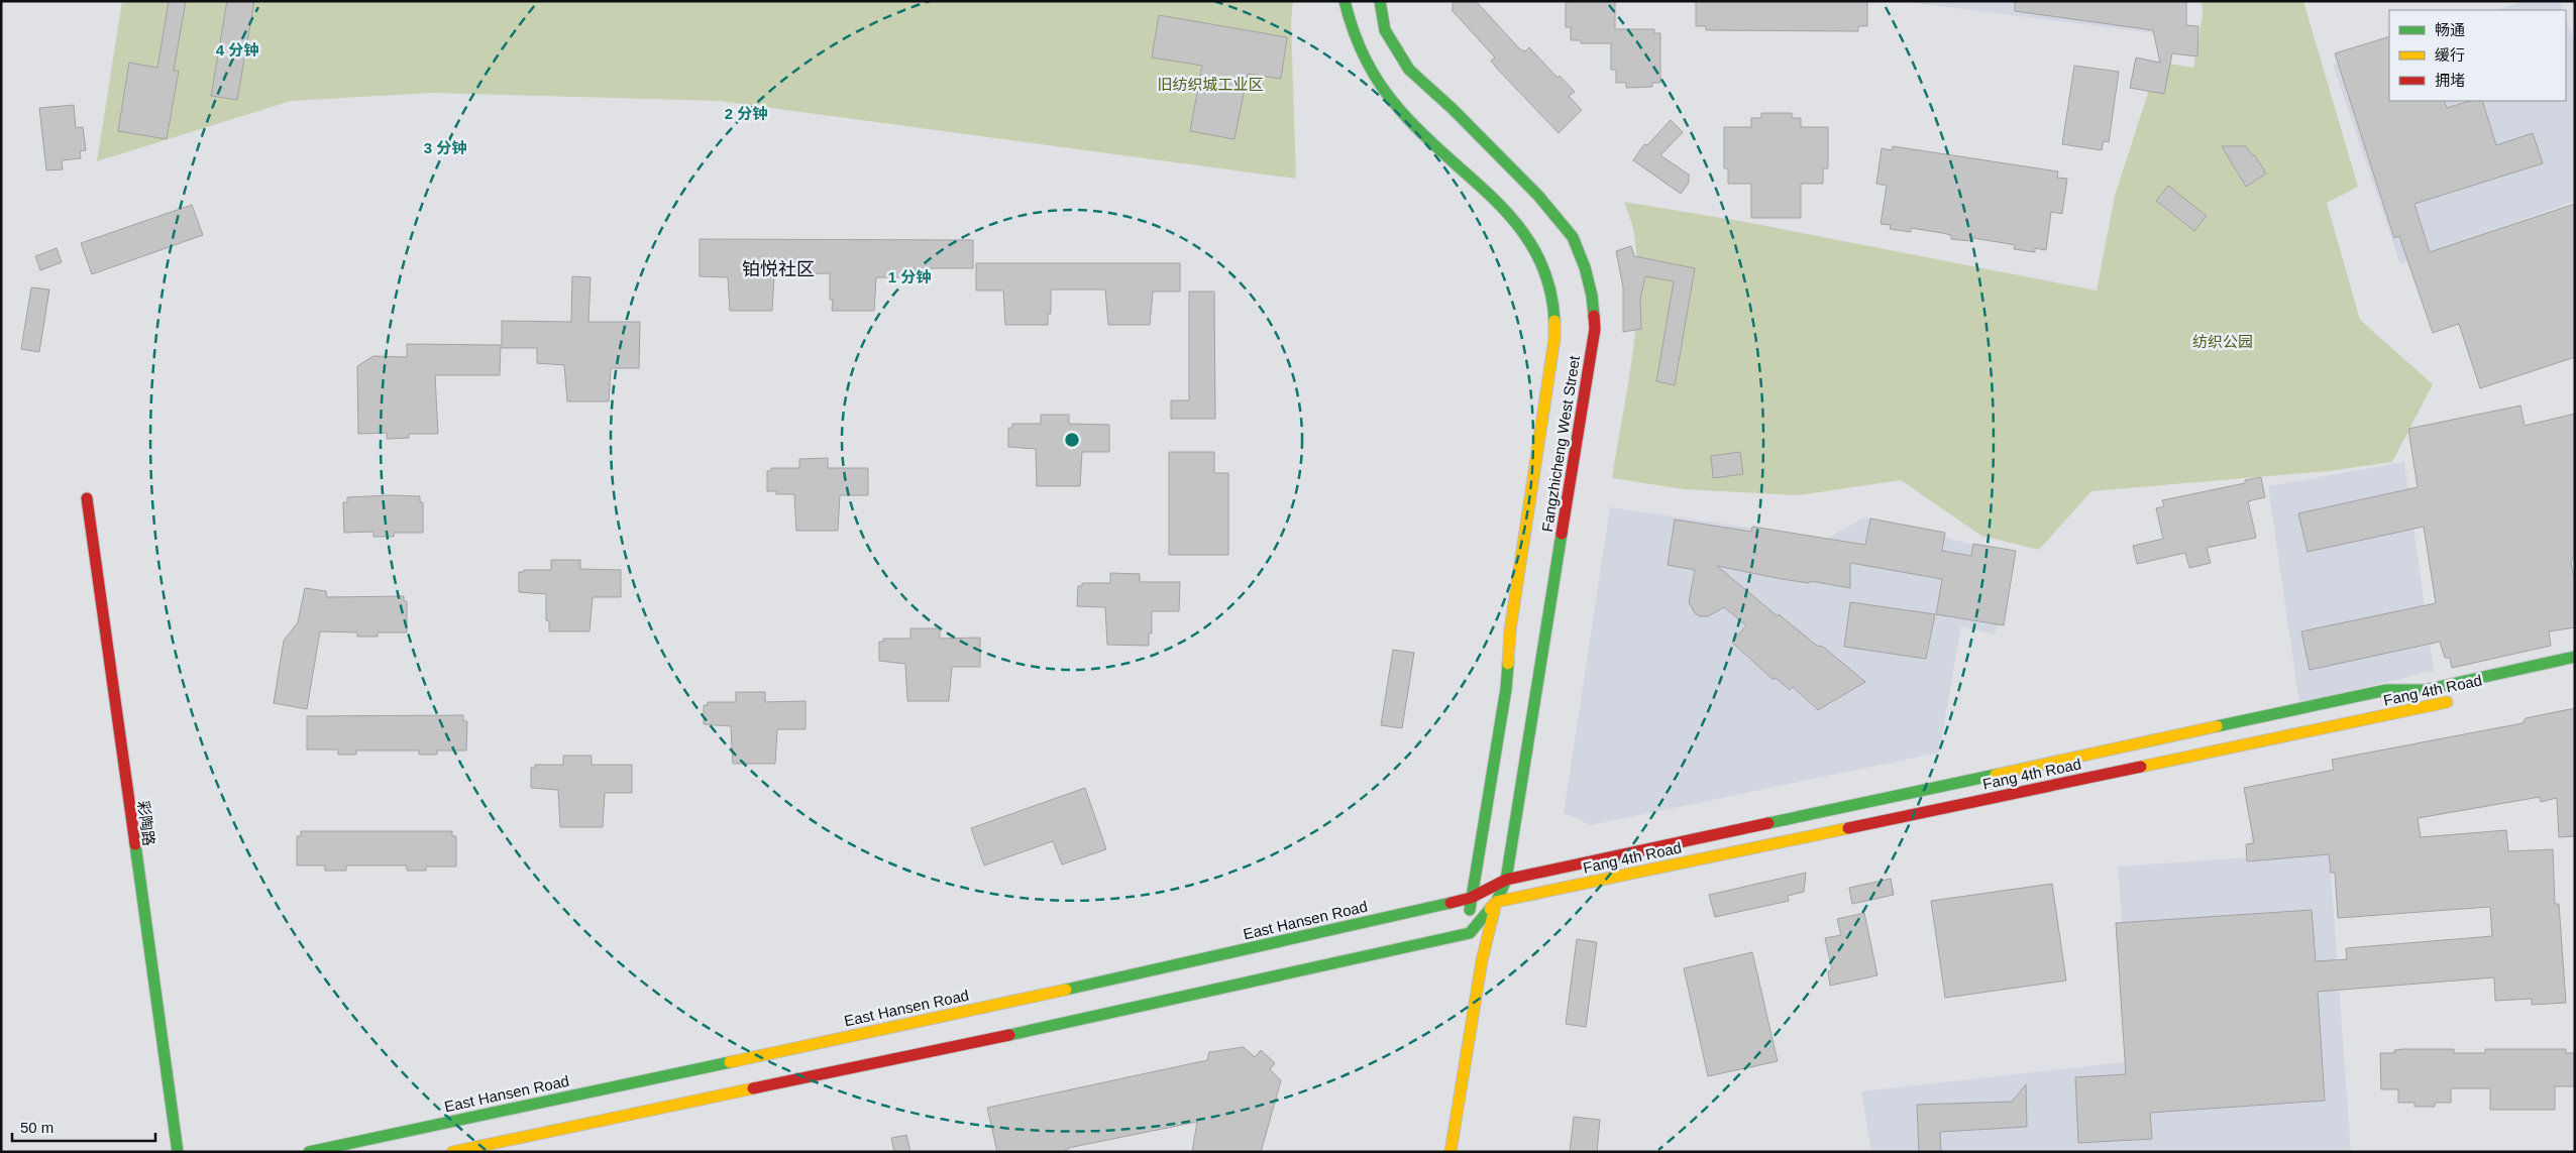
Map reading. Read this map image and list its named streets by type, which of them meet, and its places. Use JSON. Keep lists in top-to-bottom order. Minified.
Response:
{"streets":{"main road":["Fangzhicheng West Street","Fang 4th Road","彩陶路","East Hansen Road"]},"crossings":[["Fangzhicheng West Street","Fang 4th Road"],["Fangzhicheng West Street","East Hansen Road"],["Fang 4th Road","East Hansen Road"]],"districts":["铂悦社区"],"parks":["旧纺织城工业区","纺织公园"],"legend":["畅通","缓行","拥堵"],"scale_bar":"50 m","rings":["4 分钟","2 分钟","3 分钟","1 分钟"]}
